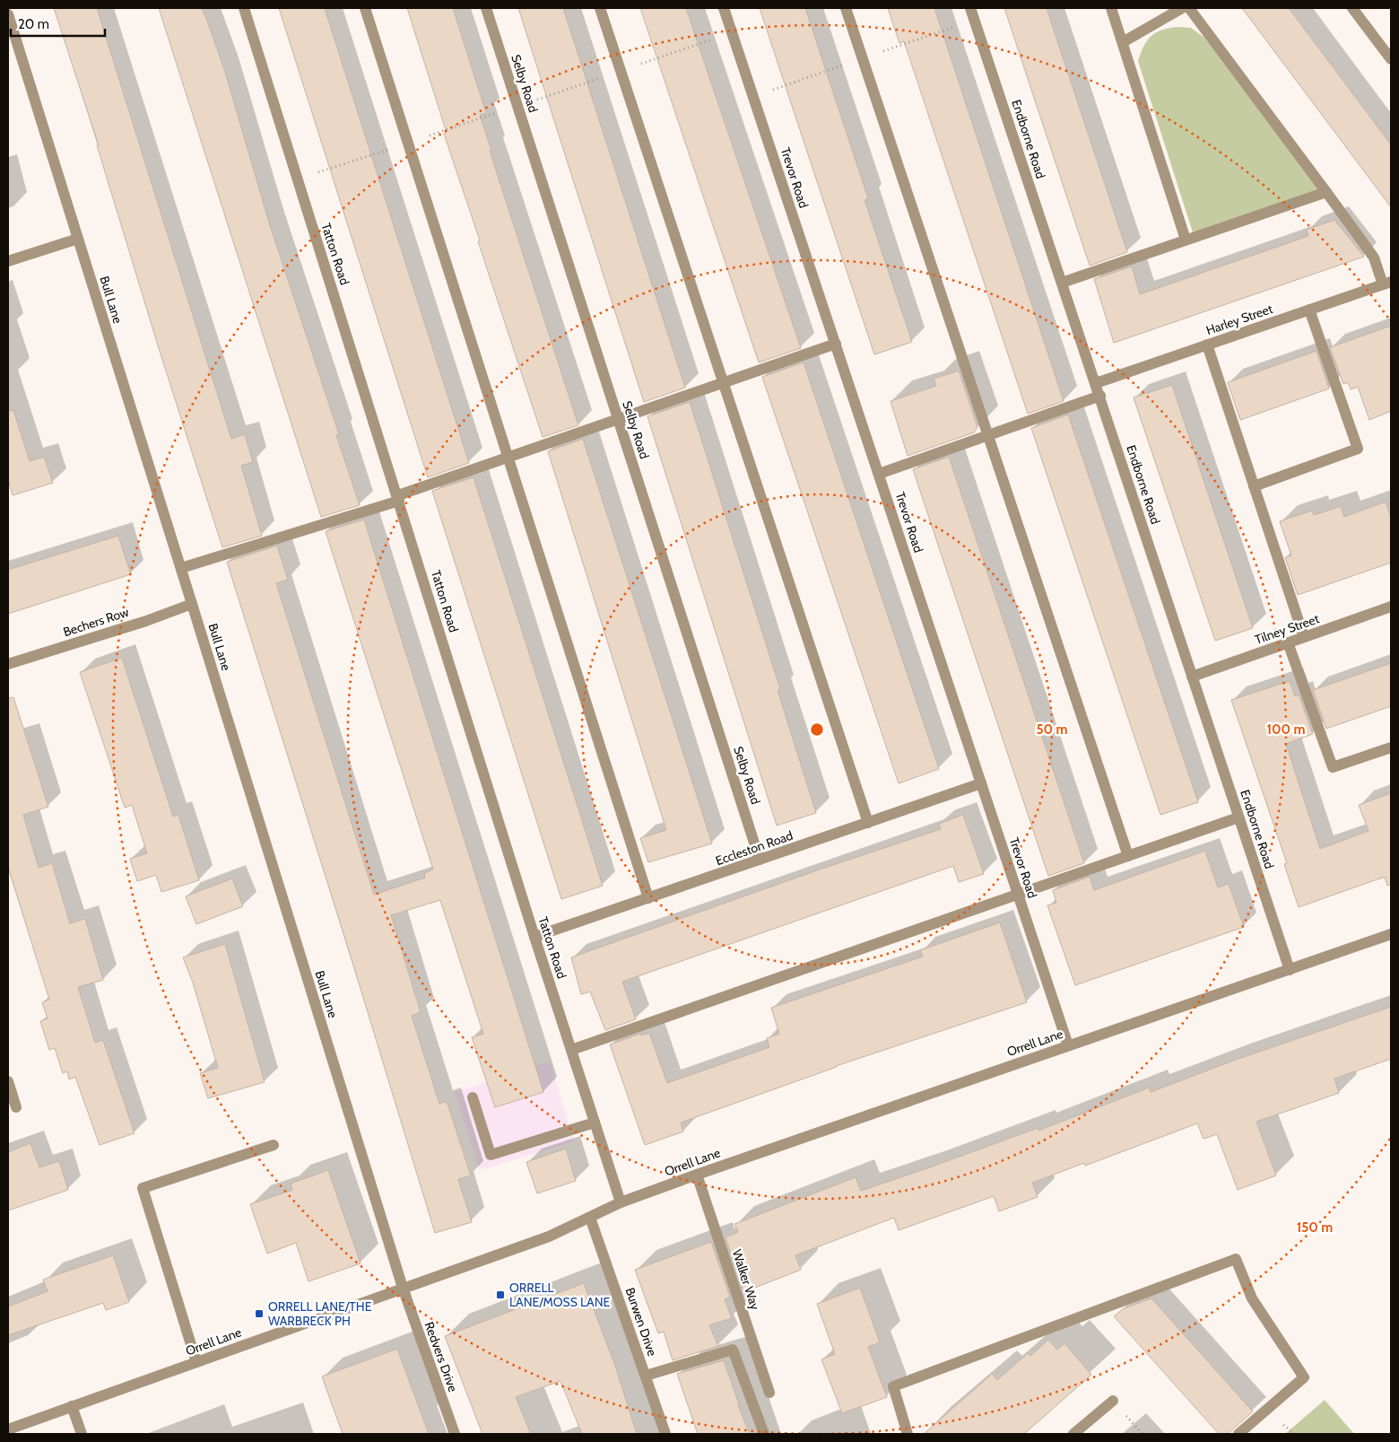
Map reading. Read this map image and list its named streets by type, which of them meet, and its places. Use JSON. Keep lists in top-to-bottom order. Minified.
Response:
{"streets":{"street":["Selby Road","Endborne Road","Trevor Road","Tatton Road","Bull Lane","Harley Street","Bechers Row","Tilney Street","Eccleston Road","Orrell Lane","Walker Way","Burwen Drive","Redvers Drive"]},"crossings":[["Selby Road","Eccleston Road"],["Endborne Road","Harley Street"],["Endborne Road","Tilney Street"],["Endborne Road","Orrell Lane"],["Trevor Road","Eccleston Road"],["Trevor Road","Orrell Lane"],["Tatton Road","Eccleston Road"],["Tatton Road","Orrell Lane"],["Bull Lane","Bechers Row"],["Bull Lane","Orrell Lane"],["Bull Lane","Redvers Drive"],["Orrell Lane","Walker Way"],["Orrell Lane","Burwen Drive"],["Orrell Lane","Redvers Drive"]],"places":{"transit":["ORRELL LANE/MOSS LANE","ORRELL LANE/THE WARBRECK PH"]},"scale_bar":"20 m","rings":["50 m","100 m","150 m"]}
